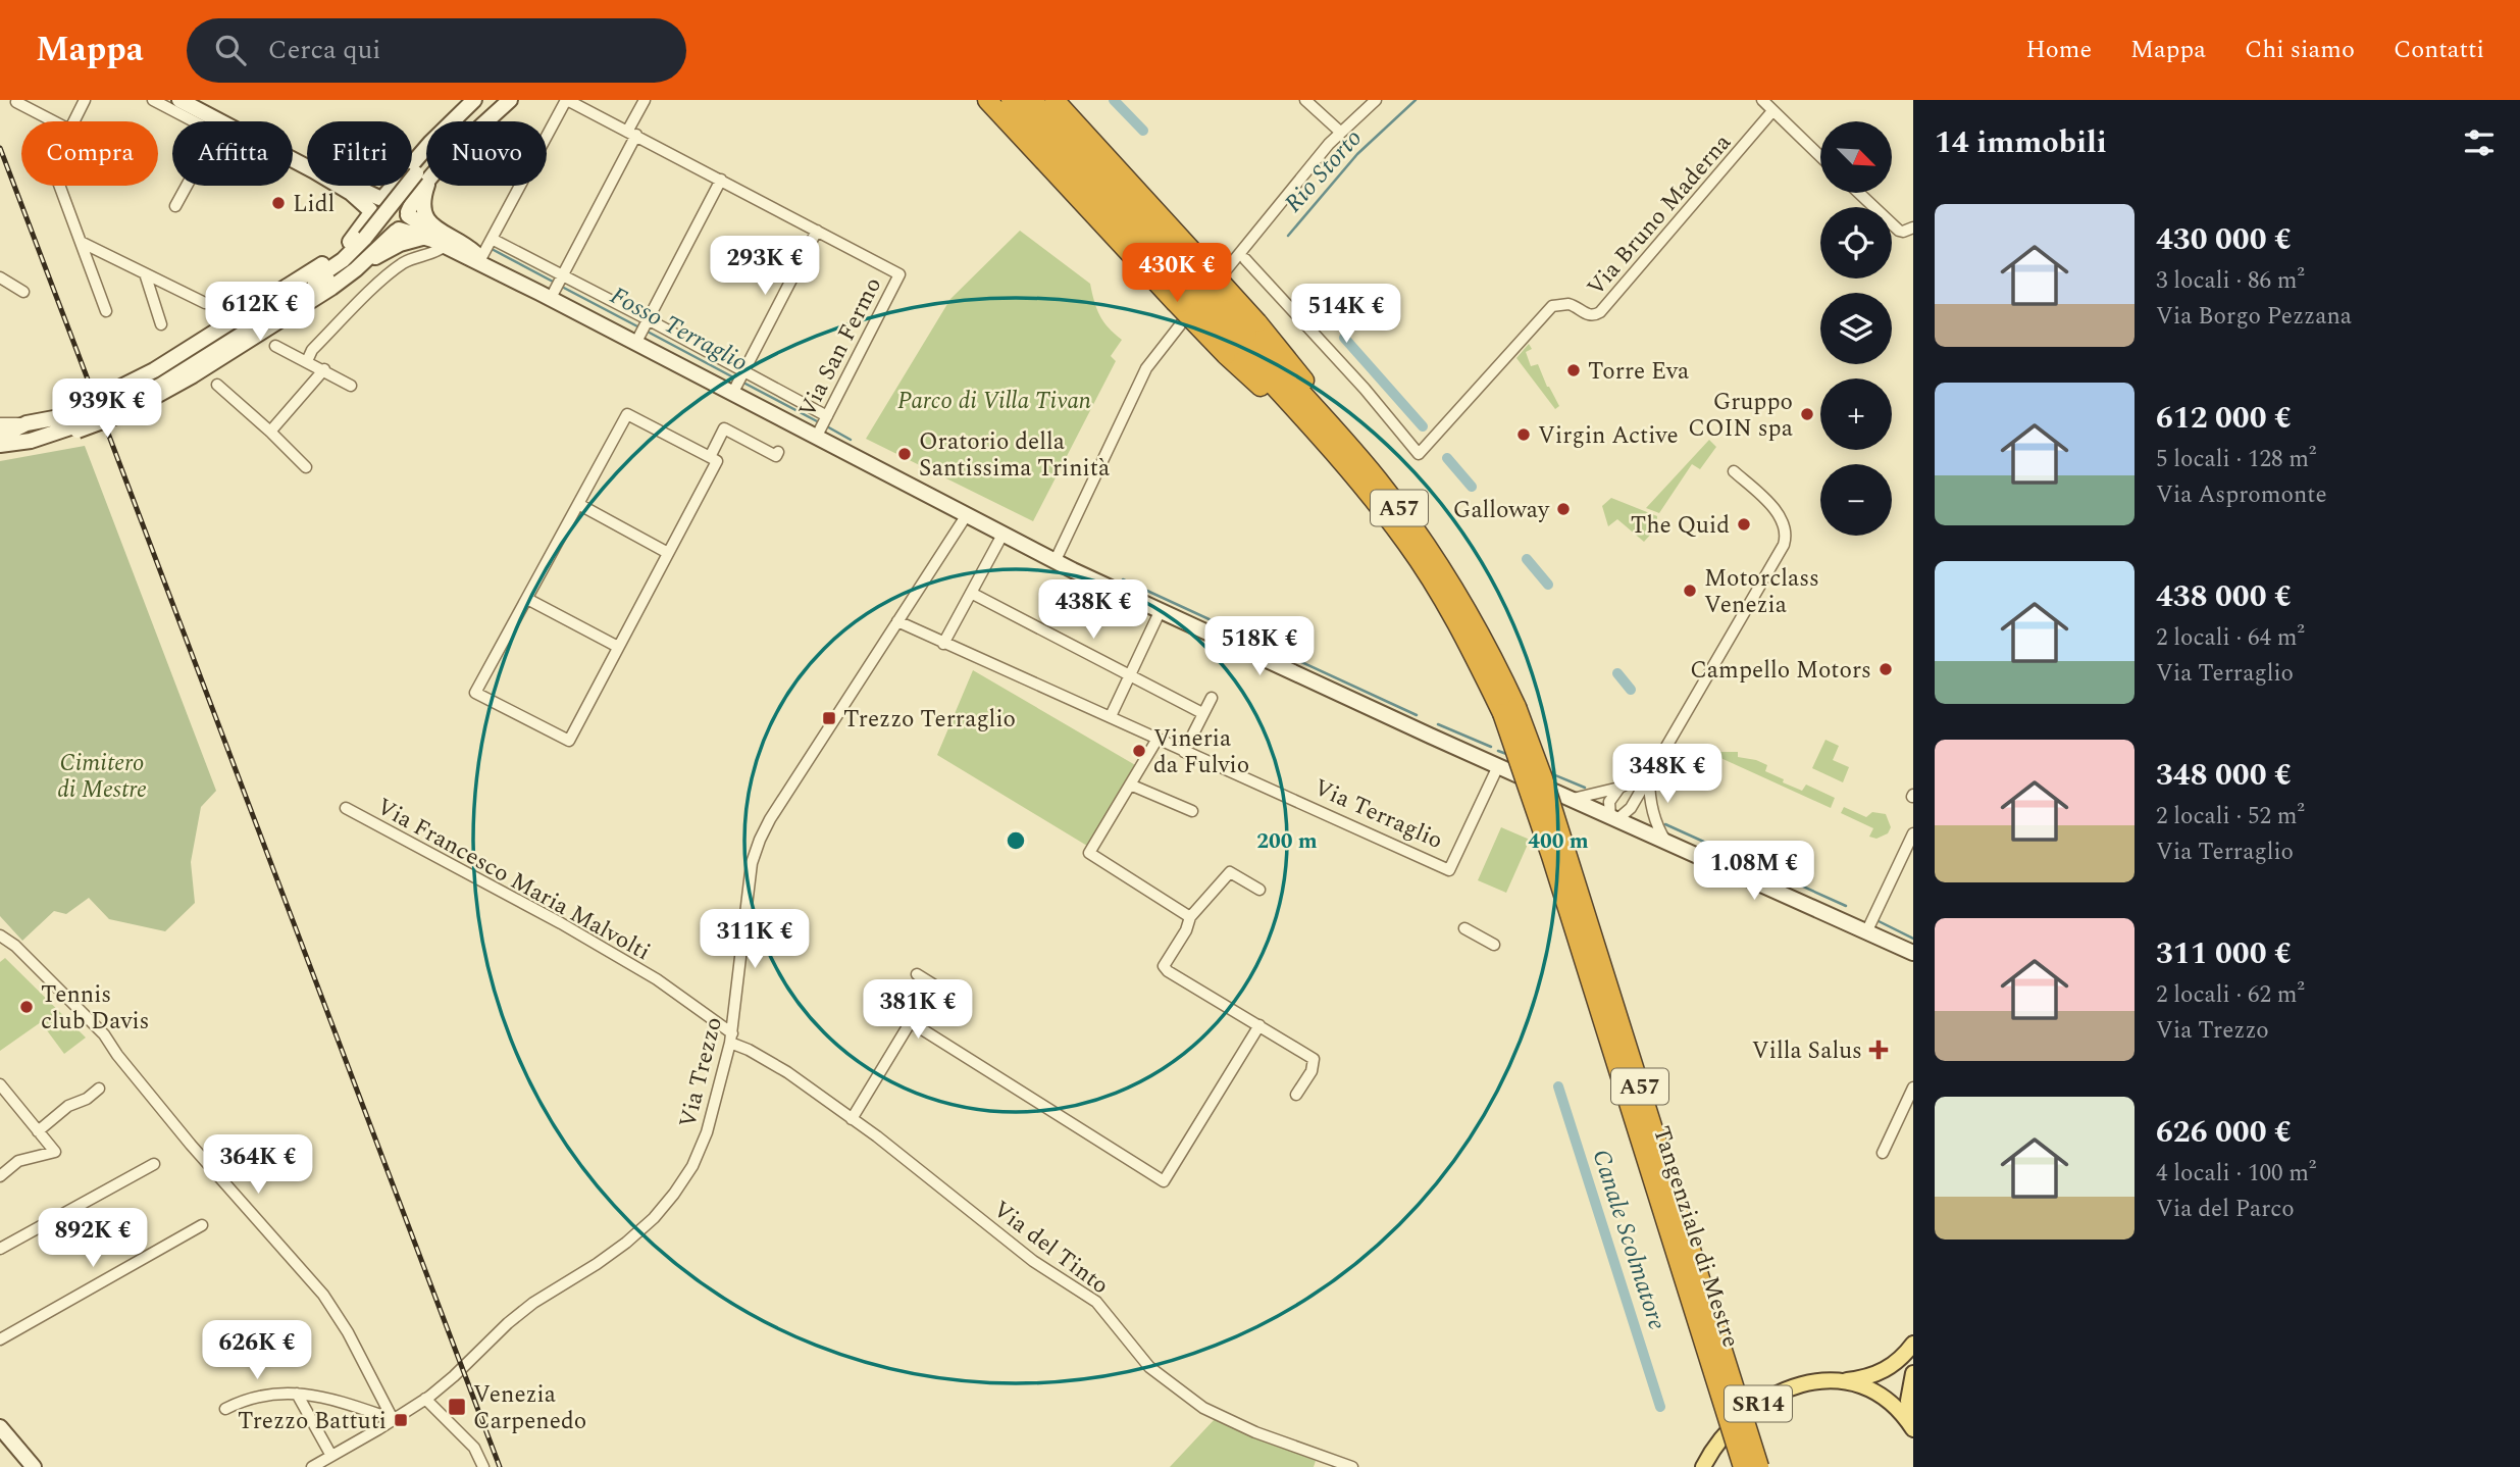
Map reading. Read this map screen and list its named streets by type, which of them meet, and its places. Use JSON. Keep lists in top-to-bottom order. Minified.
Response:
{"streets":{"highway":["A57","Tangenziale di Mestre"],"main road":["SR14"],"street":["Via Bruno Maderna","Via San Fermo","Via Terraglio","Via Francesco Maria Malvolti","Via Trezzo","Via del Tinto"]},"crossings":[["A57","Tangenziale di Mestre"],["Via Terraglio","Via Trezzo"],["Via Francesco Maria Malvolti","Via Trezzo"],["Via Francesco Maria Malvolti","Via del Tinto"],["Via Trezzo","Via del Tinto"]],"water":["Rio Storto","Fosso Terraglio","Canale Scolmatore"],"parks":["Parco di Villa Tivan","Cimitero di Mestre"],"places":{"other":["Lidl","Torre Eva","Gruppo COIN spa","Virgin Active","Oratorio della Santissima Trinità","Galloway","The Quid","Motorclass Venezia","Campello Motors","Vineria da Fulvio","Tennis club Davis"],"transit":["Trezzo Terraglio","Venezia Carpenedo","Trezzo Battuti"],"health":["Villa Salus"]},"north":"bottom right","page":{"header":"Mappa","search":"Cerca qui","nav":["Home","Mappa","Chi siamo","Contatti"],"heading":"14 immobili","map_buttons":["+","−"],"chip":["Compra","Affitta","Filtri","Nuovo"],"list":[{"name":"430 000 €","note":"3 locali · 86 m² · Via Borgo Pezzana"},{"name":"612 000 €","note":"5 locali · 128 m² · Via Aspromonte"},{"name":"438 000 €","note":"2 locali · 64 m² · Via Terraglio"},{"name":"348 000 €","note":"2 locali · 52 m² · Via Terraglio"},{"name":"311 000 €","note":"2 locali · 62 m² · Via Trezzo"},{"name":"626 000 €","note":"4 locali · 100 m² · Via del Parco"}],"price":["293K €","430K €","612K €","514K €","939K €","438K €","518K €","348K €","1.08M €","311K €","381K €","364K €","892K €","626K €"]},"rings":["200 m","400 m"]}
